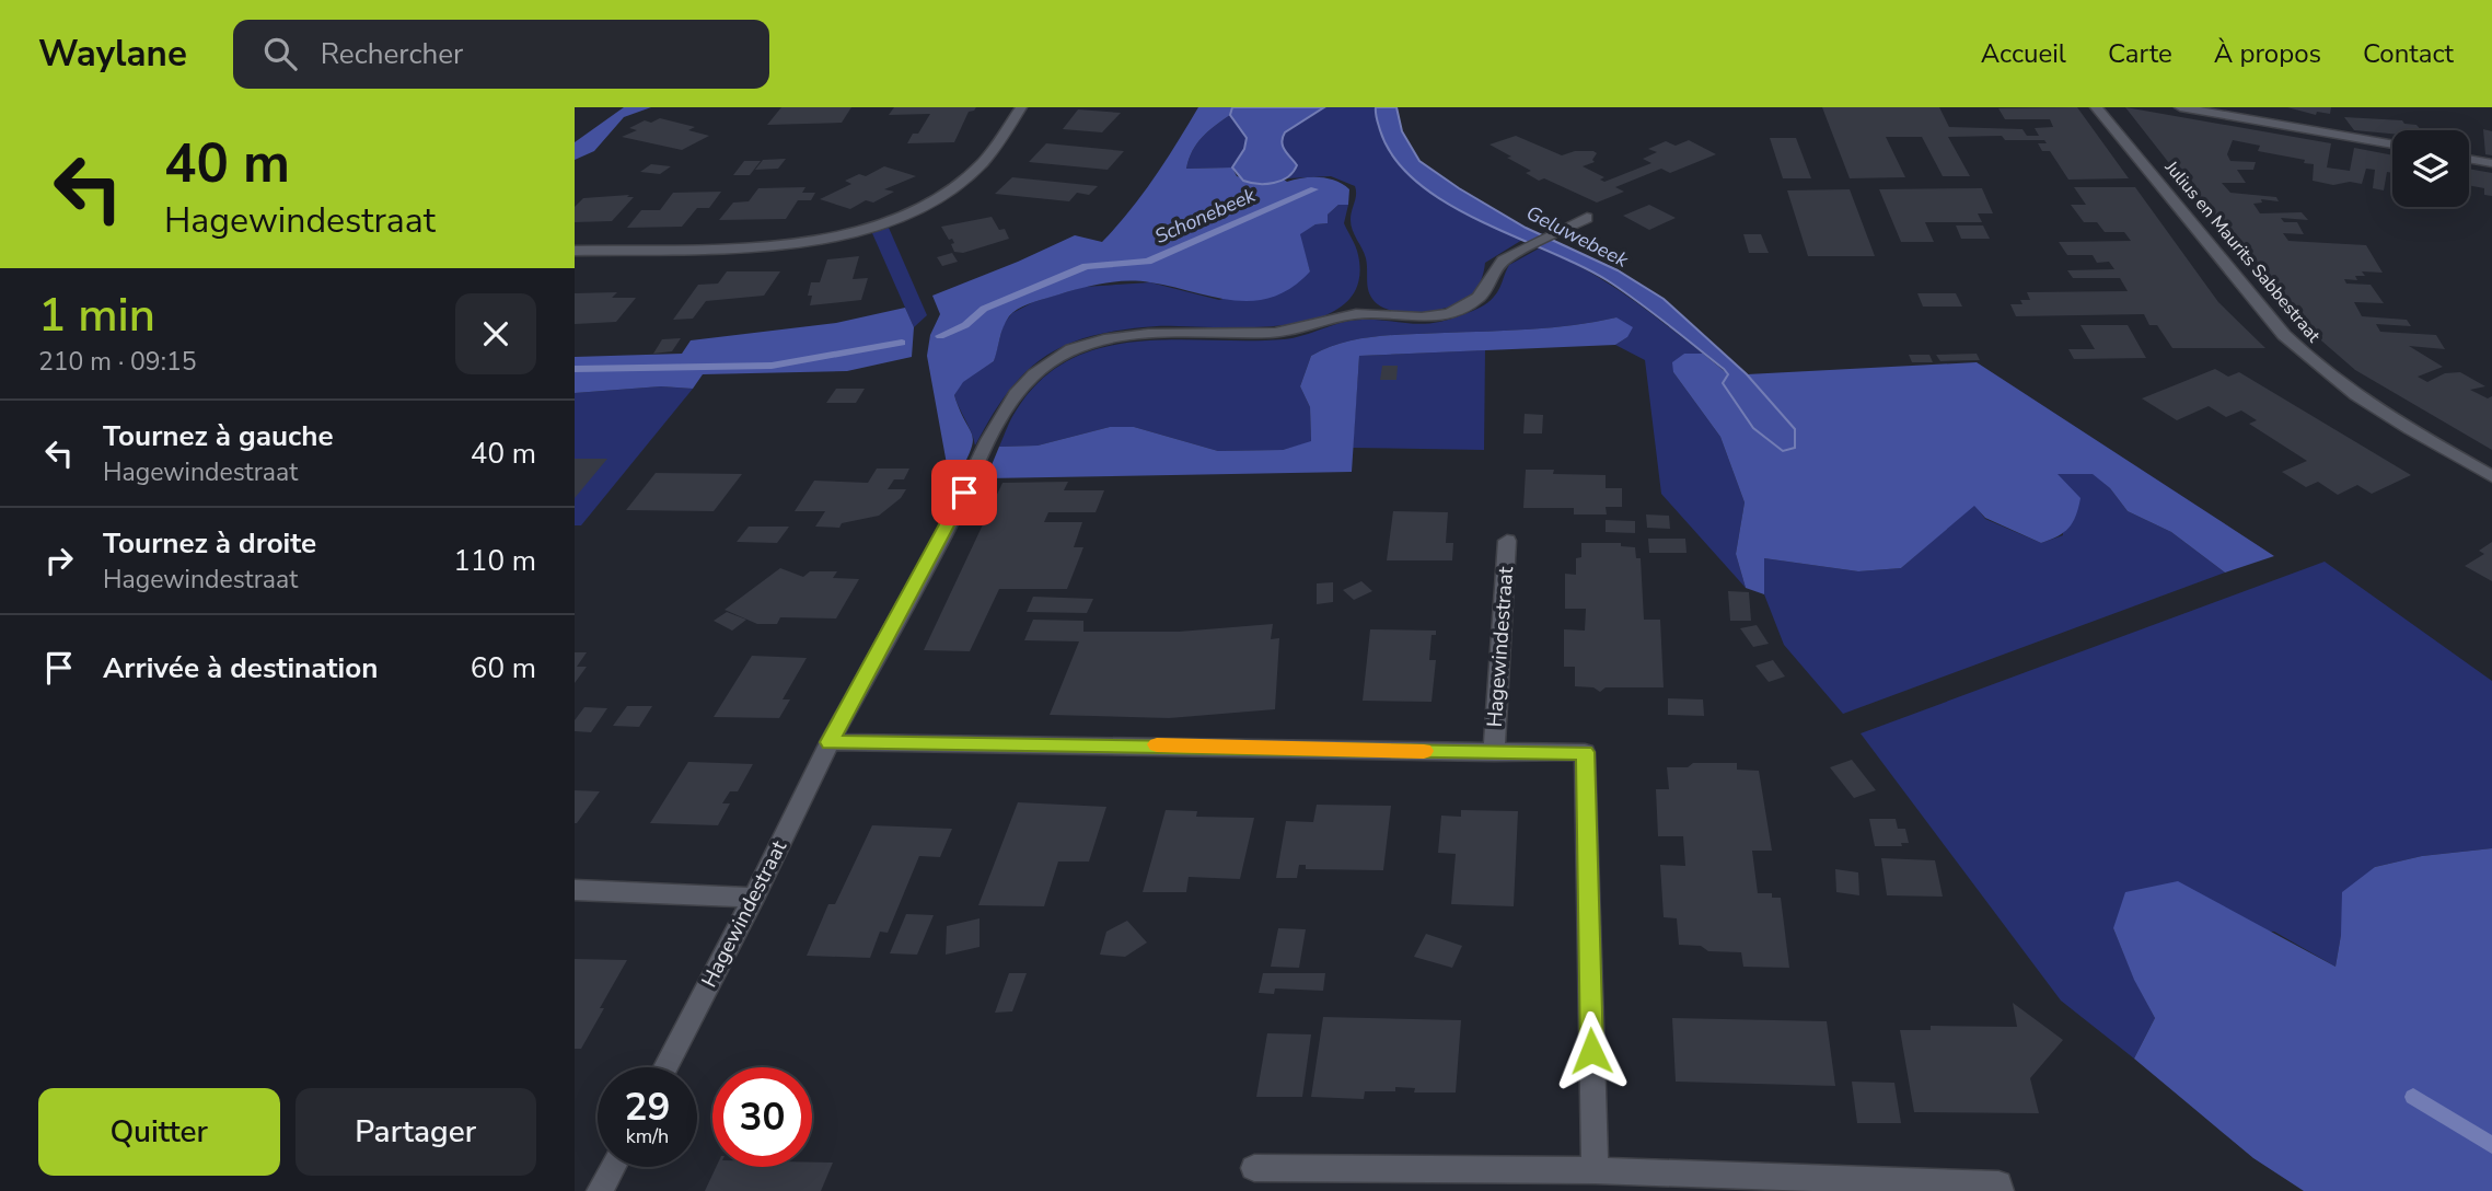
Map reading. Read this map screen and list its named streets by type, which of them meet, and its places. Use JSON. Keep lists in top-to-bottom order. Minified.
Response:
{"streets":{"street":["Julius en Maurits Sabbestraat","Hagewindestraat"]},"water":["Schonebeek","Geluwebeek"],"page":{"header":"Waylane","search":"Rechercher","nav":["Accueil","Carte","À propos","Contact"],"turn":["40 m","Hagewindestraat"],"heading":["1 min","210 m · 09:15"],"list":[{"name":"Tournez à gauche","note":"Hagewindestraat","value":"40 m"},{"name":"Tournez à droite","note":"Hagewindestraat","value":"110 m"},{"name":"Arrivée à destination","value":"60 m"}],"speed":"29 km/h","limit":"30","buttons":["Quitter","Partager"]}}
